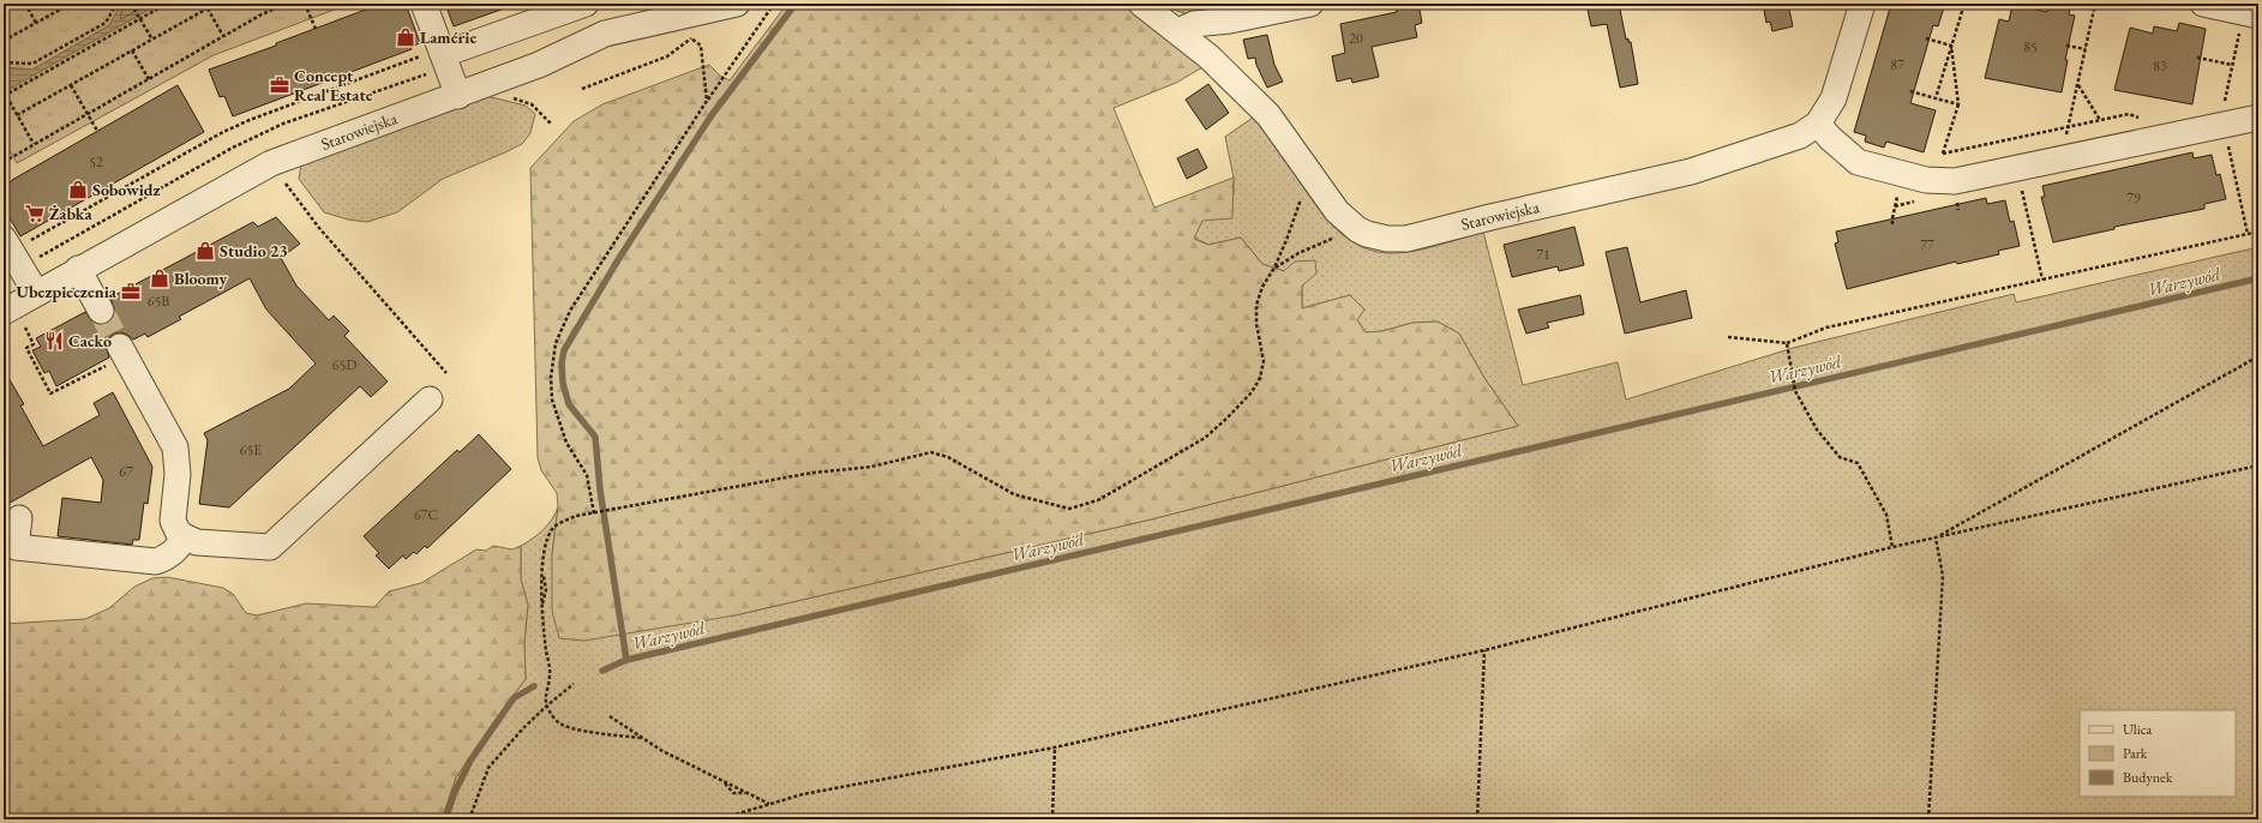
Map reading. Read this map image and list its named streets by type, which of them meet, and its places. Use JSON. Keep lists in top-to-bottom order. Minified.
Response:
{"streets":{"street":["Starowiejska"]},"water":["Warzywód"],"places":{"shop":["Lamérie","Sobowidz","Studio 23","Bloomy"],"office":["Concept Real Estate","Ubezpieczenia"],"supermarket":["Żabka"],"restaurant":["Cacko"]},"house_numbers":["20","85","87","83","52","79","77","71","65B","65D","65E","67","67C"],"legend":["Ulica","Park","Budynek"]}
